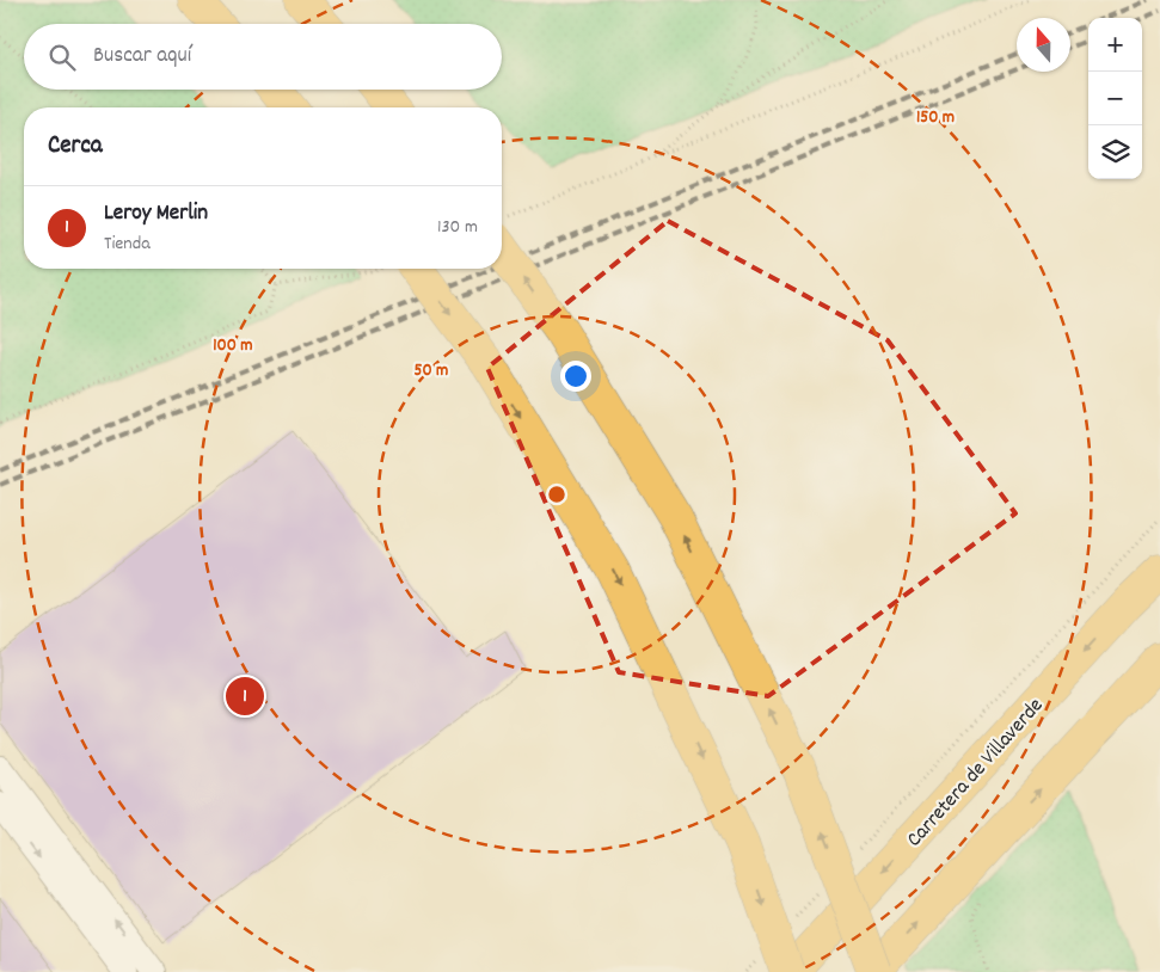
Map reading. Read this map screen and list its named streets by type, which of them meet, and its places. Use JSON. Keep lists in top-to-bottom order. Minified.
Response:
{"streets":{"highway":["Carretera de Villaverde"]},"north":"top","page":{"map_buttons":["+","−"],"search":"Buscar aquí","heading":"Cerca","list":[{"mark":"1","name":"Leroy Merlin","note":"Tienda","value":"130 m"}],"pins":"1"},"rings":["150 m","100 m","50 m"]}
